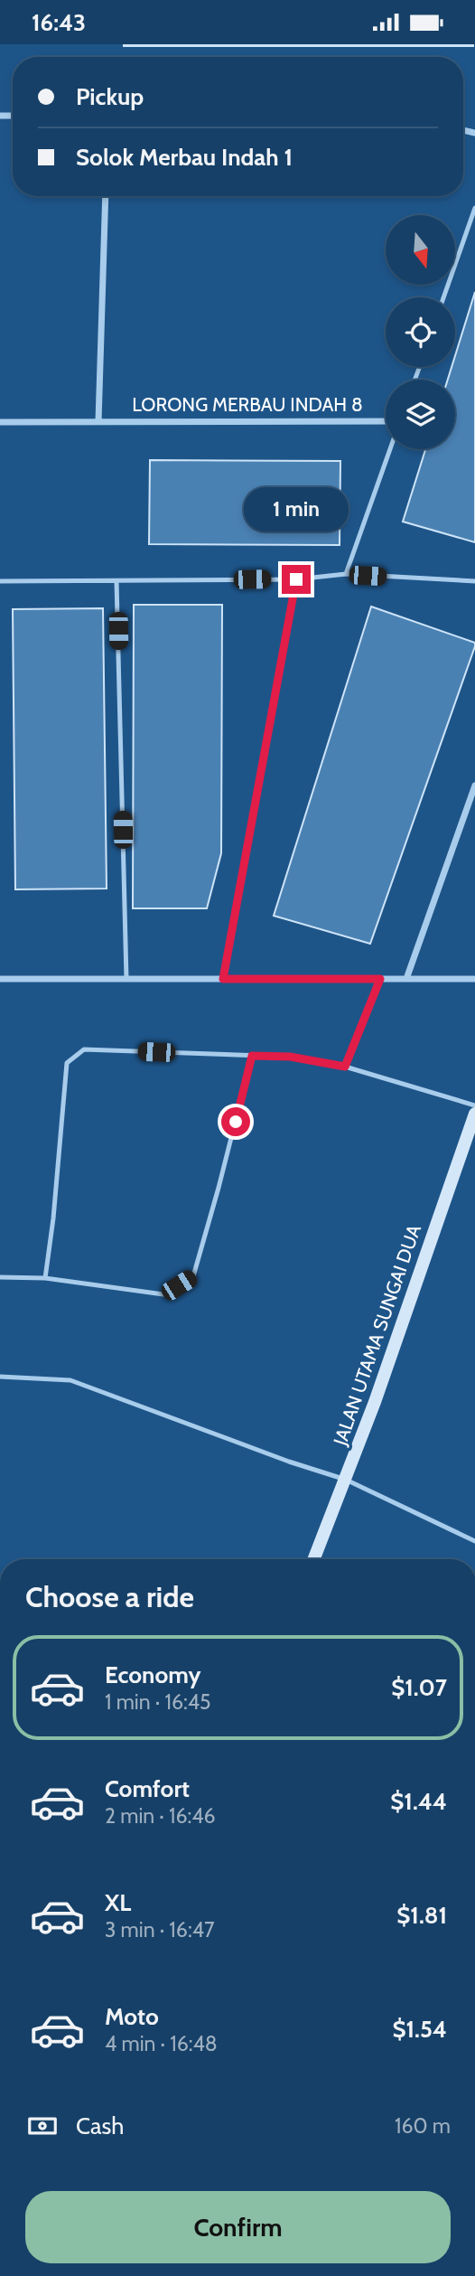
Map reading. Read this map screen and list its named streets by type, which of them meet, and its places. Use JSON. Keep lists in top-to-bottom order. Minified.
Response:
{"streets":{"main road":["JALAN UTAMA SUNGAI DUA"],"street":["LORONG MERBAU INDAH 8"]},"north":"bottom","page":{"status":"16:43","banner":["Pickup","Solok Merbau Indah 1"],"bubble":"1 min","heading":"Choose a ride","list":[{"name":"Economy","note":"1 min · 16:45","value":"$1.07"},{"name":"Comfort","note":"2 min · 16:46","value":"$1.44"},{"name":"XL","note":"3 min · 16:47","value":"$1.81"},{"name":"Moto","note":"4 min · 16:48","value":"$1.54"}],"pay":["Cash","160 m"],"buttons":"Confirm"}}
